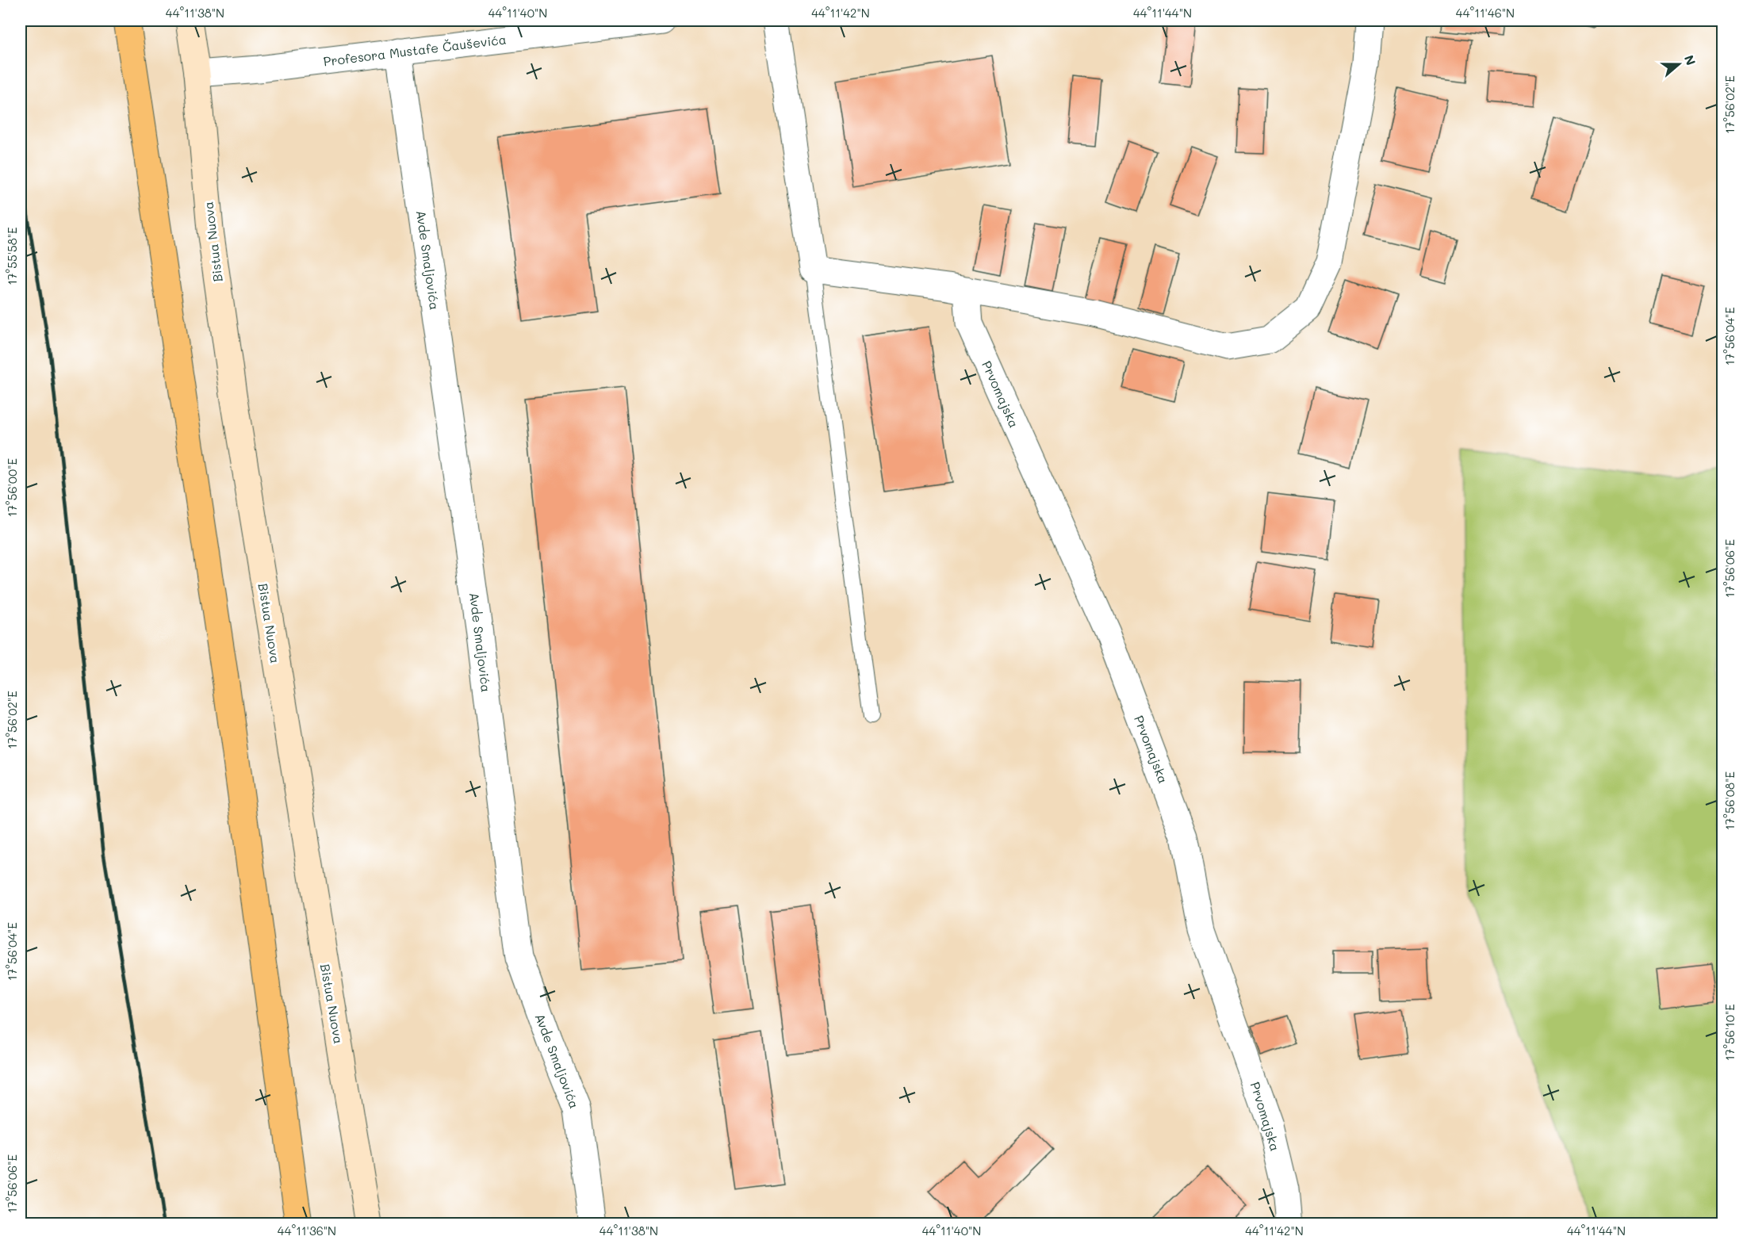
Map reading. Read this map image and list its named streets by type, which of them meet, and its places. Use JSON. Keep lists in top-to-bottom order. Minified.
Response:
{"streets":{"street":["Profesora Mustafe Čauševića","Bistua Nuova","Avde Smaljovića","Prvomajska"]},"crossings":[["Profesora Mustafe Čauševića","Bistua Nuova"],["Profesora Mustafe Čauševića","Avde Smaljovića"]],"north":"right","coordinates":["44°11'38\"N","44°11'40\"N","44°11'42\"N","44°11'44\"N","44°11'46\"N","17°56'02\"E","17°55'58\"E","17°56'04\"E","17°56'00\"E","17°56'06\"E","17°56'08\"E","17°56'10\"E","44°11'36\"N"]}
